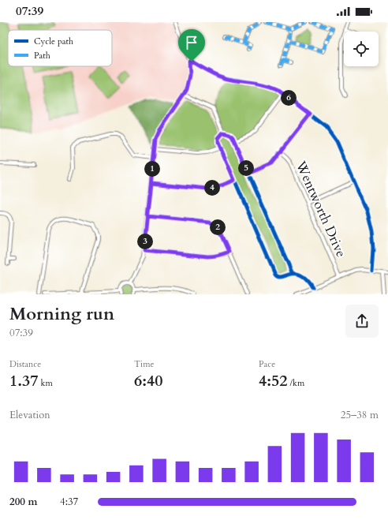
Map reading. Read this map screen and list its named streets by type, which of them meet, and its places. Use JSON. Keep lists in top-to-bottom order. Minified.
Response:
{"streets":{"street":["Wentworth Drive"]},"legend":["Cycle path","Path"],"page":{"status":"07:39","pins":["6","5","1","4","2","3"],"heading":["Morning run","07:39"],"stats":[["Distance","1.37 km"],["Time","6:40"],["Pace","4:52 /km"]],"chart":["Elevation","25–38 m"],"list":[{"name":"200 m","note":"4:37"}]}}
